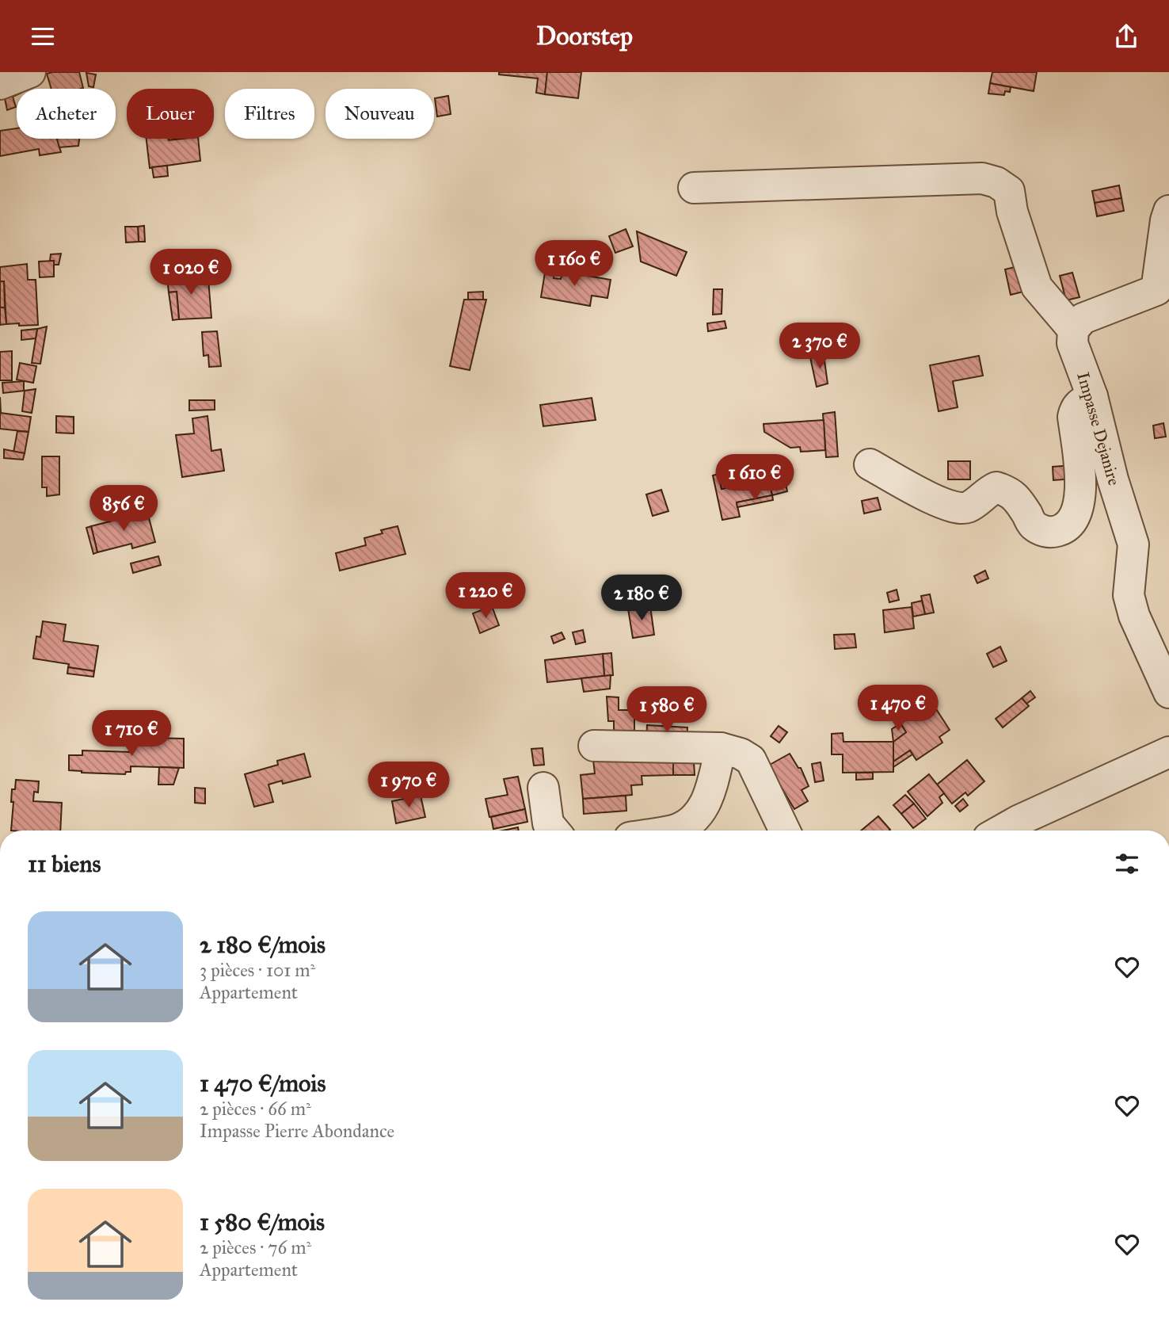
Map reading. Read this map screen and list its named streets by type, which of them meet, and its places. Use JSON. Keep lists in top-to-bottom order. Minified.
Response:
{"streets":{"street":["Impasse Dejanire"]},"page":{"header":"Doorstep","chip":["Acheter","Louer","Filtres","Nouveau"],"price":["1 160 €","1 020 €","2 370 €","1 610 €","856 €","1 220 €","2 180 €","1 470 €","1 580 €","1 710 €","1 970 €"],"heading":"11 biens","list":[{"name":"2 180 €/mois","note":"3 pièces · 101 m² · Appartement"},{"name":"1 470 €/mois","note":"2 pièces · 66 m² · Impasse Pierre Abondance"},{"name":"1 580 €/mois","note":"2 pièces · 76 m² · Appartement"}]}}
